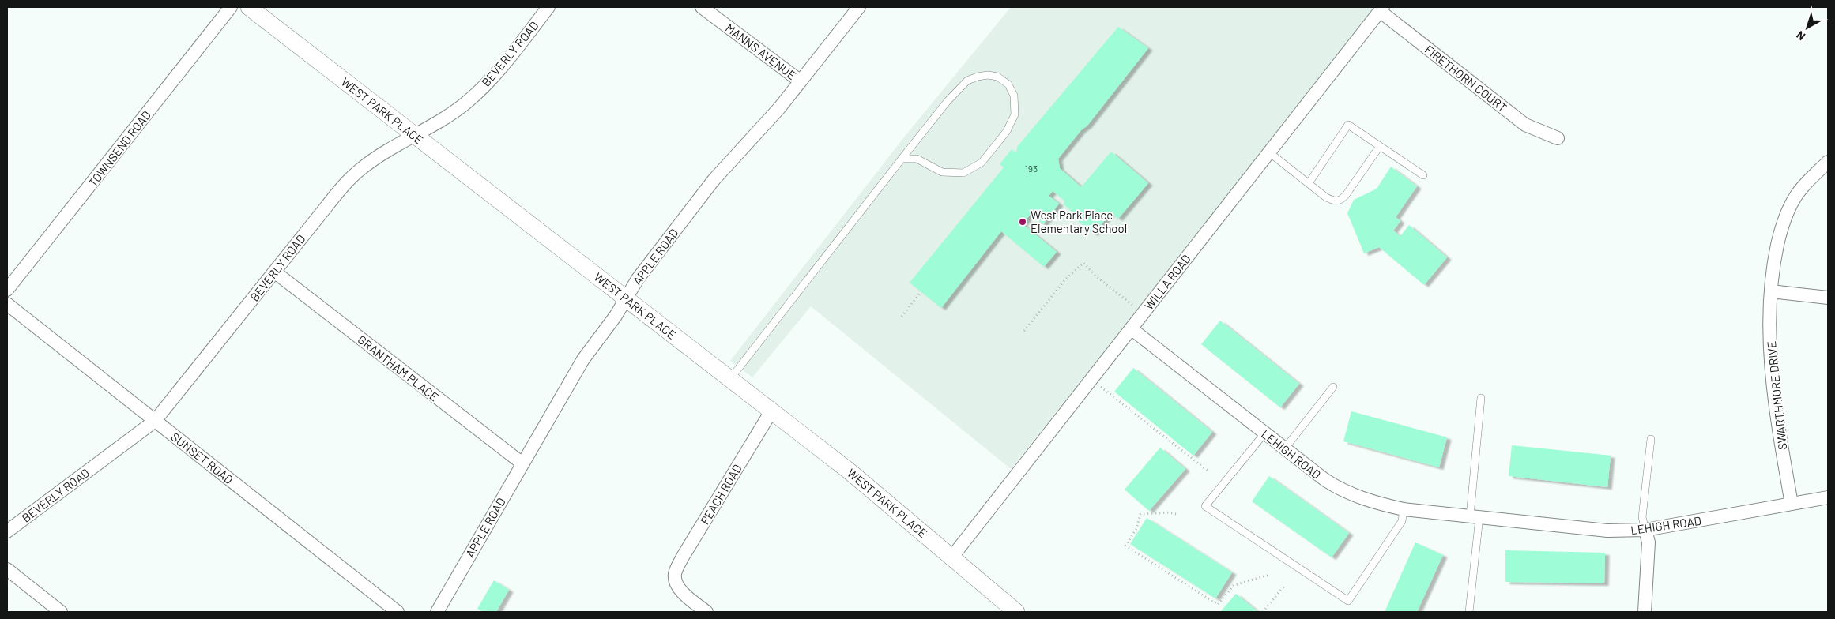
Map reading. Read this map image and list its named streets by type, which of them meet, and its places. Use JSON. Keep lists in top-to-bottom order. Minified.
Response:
{"streets":{"street":["MANNS AVENUE","BEVERLY ROAD","FIRETHORN COURT","WEST PARK PLACE","TOWNSEND ROAD","APPLE ROAD","WILLA ROAD","GRANTHAM PLACE","SWARTHMORE DRIVE","LEHIGH ROAD","SUNSET ROAD","PEACH ROAD"]},"crossings":[["MANNS AVENUE","APPLE ROAD"],["BEVERLY ROAD","WEST PARK PLACE"],["BEVERLY ROAD","GRANTHAM PLACE"],["BEVERLY ROAD","SUNSET ROAD"],["FIRETHORN COURT","WILLA ROAD"],["WEST PARK PLACE","APPLE ROAD"],["WEST PARK PLACE","WILLA ROAD"],["WEST PARK PLACE","PEACH ROAD"],["APPLE ROAD","GRANTHAM PLACE"],["WILLA ROAD","LEHIGH ROAD"],["SWARTHMORE DRIVE","LEHIGH ROAD"]],"places":["West Park Place Elementary School"],"house_numbers":["193"],"north":"bottom left"}
